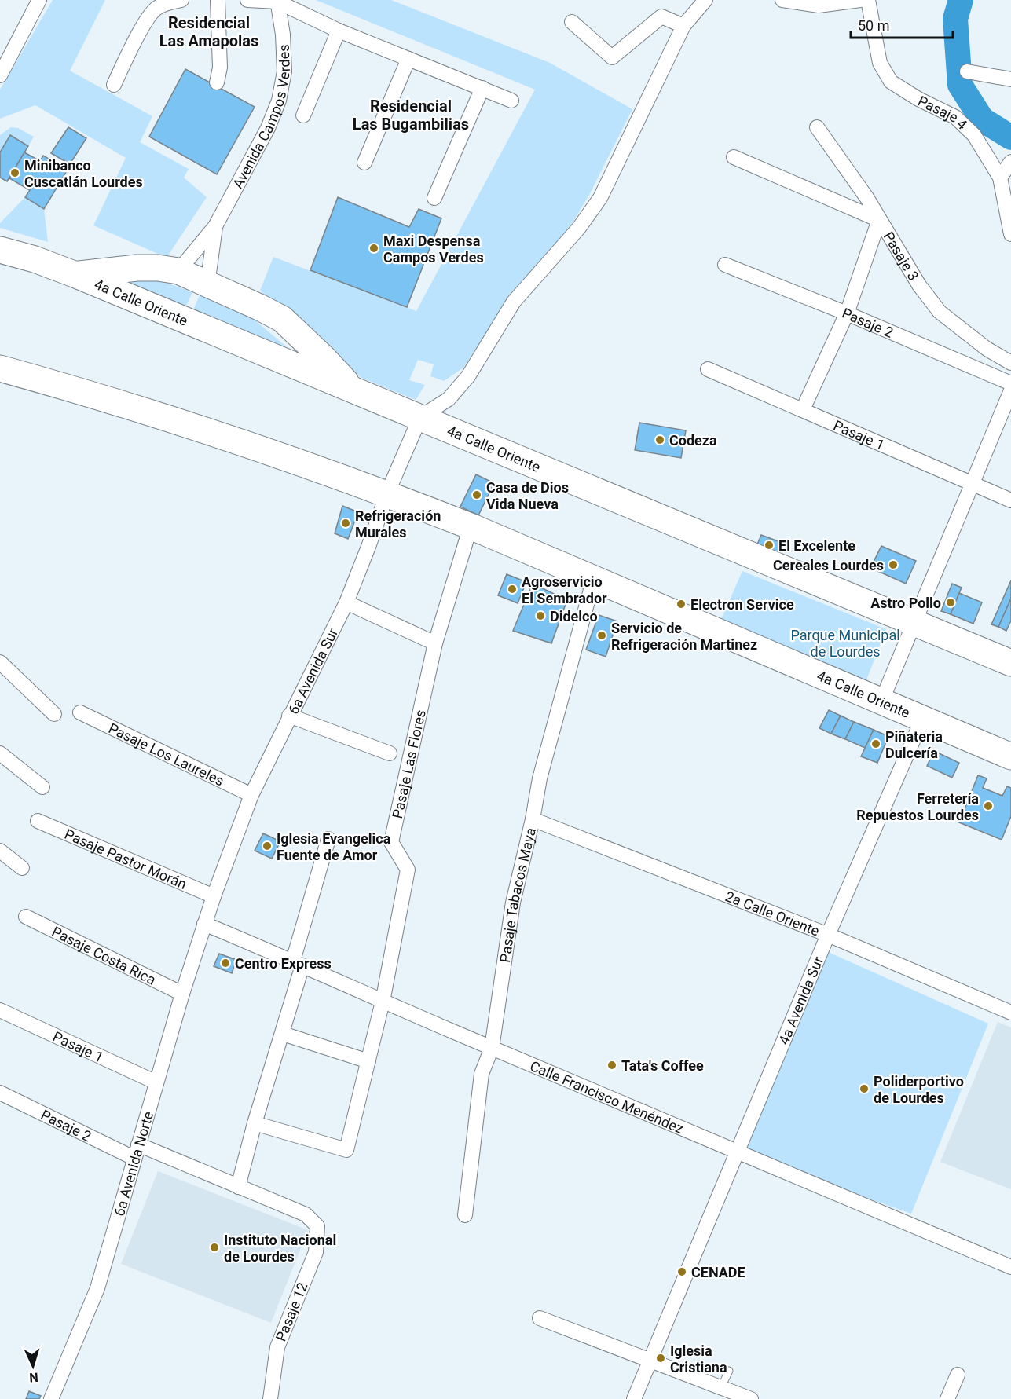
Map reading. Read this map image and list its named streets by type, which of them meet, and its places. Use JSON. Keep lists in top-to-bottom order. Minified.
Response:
{"streets":{"highway":["4a Calle Oriente"],"street":["Pasaje 4","Avenida Campos Verdes","Pasaje 3","Pasaje 2","Pasaje 1","6a Avenida Sur","Pasaje Los Laureles","Pasaje Las Flores","Pasaje Pastor Morán","Pasaje Tabacos Maya","2a Calle Oriente","Pasaje Costa Rica","4a Avenida Sur","Calle Francisco Menéndez","6a Avenida Norte","Pasaje 12"]},"crossings":[["4a Calle Oriente","6a Avenida Sur"],["4a Calle Oriente","Pasaje Las Flores"],["4a Calle Oriente","Pasaje Tabacos Maya"],["4a Calle Oriente","4a Avenida Sur"],["Pasaje 2","6a Avenida Norte"],["Pasaje 2","Pasaje 12"],["Pasaje 1","6a Avenida Norte"],["6a Avenida Sur","Pasaje Los Laureles"],["6a Avenida Sur","Pasaje Pastor Morán"],["6a Avenida Sur","Calle Francisco Menéndez"],["6a Avenida Sur","6a Avenida Norte"],["Pasaje Las Flores","Calle Francisco Menéndez"],["Pasaje Tabacos Maya","2a Calle Oriente"],["Pasaje Tabacos Maya","Calle Francisco Menéndez"],["2a Calle Oriente","4a Avenida Sur"],["Pasaje Costa Rica","6a Avenida Norte"],["4a Avenida Sur","Calle Francisco Menéndez"],["Calle Francisco Menéndez","6a Avenida Norte"]],"districts":["Residencial Las Amapolas","Residencial Las Bugambilias"],"parks":["Parque Municipal de Lourdes"],"places":["Minibanco Cuscatlán Lourdes","Maxi Despensa Campos Verdes","Codeza","Casa de Dios Vida Nueva","Refrigeración Murales","El Excelente","Cereales Lourdes","Agroservicio El Sembrador","Astro Pollo","Electron Service","Didelco","Servicio de Refrigeración Martinez","Piñateria Dulcería","Ferretería Repuestos Lourdes","Iglesia Evangelica Fuente de Amor","Centro Express","Tata's Coffee","Poliderportivo de Lourdes","Instituto Nacional de Lourdes","CENADE","Iglesia Cristiana"],"scale_bar":"50 m","north":"bottom"}
